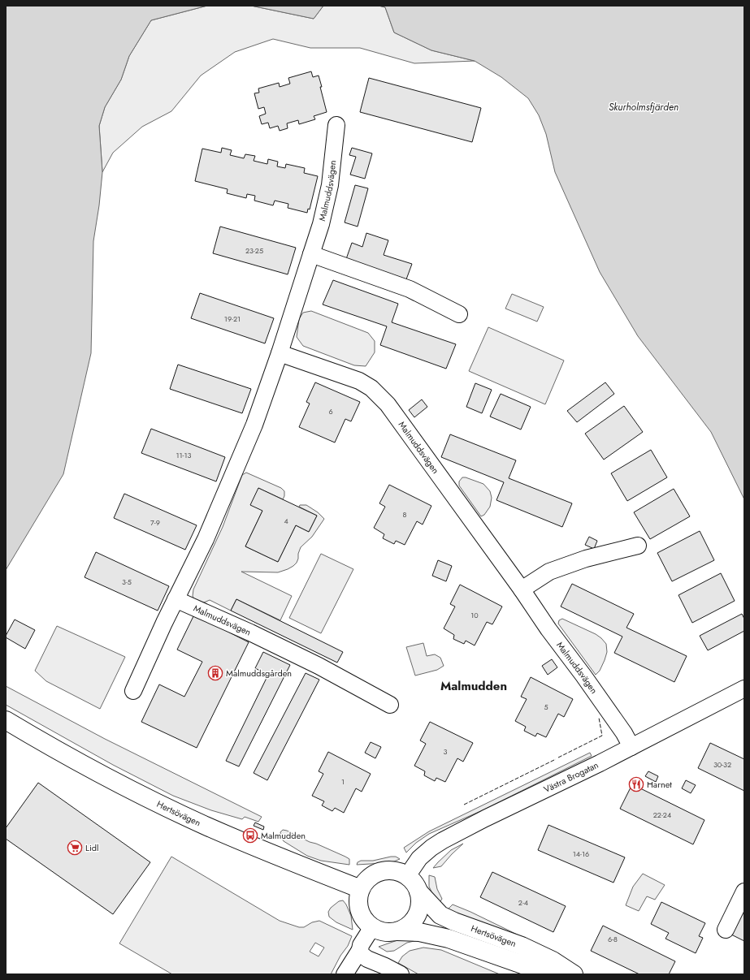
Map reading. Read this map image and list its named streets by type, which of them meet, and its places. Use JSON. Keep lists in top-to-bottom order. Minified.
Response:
{"streets":{"main road":["Hertsövägen"],"street":["Malmuddsvägen","Västra Brogatan"]},"crossings":[["Malmuddsvägen","Västra Brogatan"],["Västra Brogatan","Hertsövägen"]],"districts":["Malmudden"],"water":["Skurholmsfjärden"],"places":{"building":["Malmuddsgården"],"restaurant":["Harnet"],"bus stop":["Malmudden"],"supermarket":["Lidl"]},"house_numbers":["23-25","19-21","6","11-13","8","4","7-9","3-5","10","5","3","30-32","1","22-24","14-16","2-4","6-8"]}
